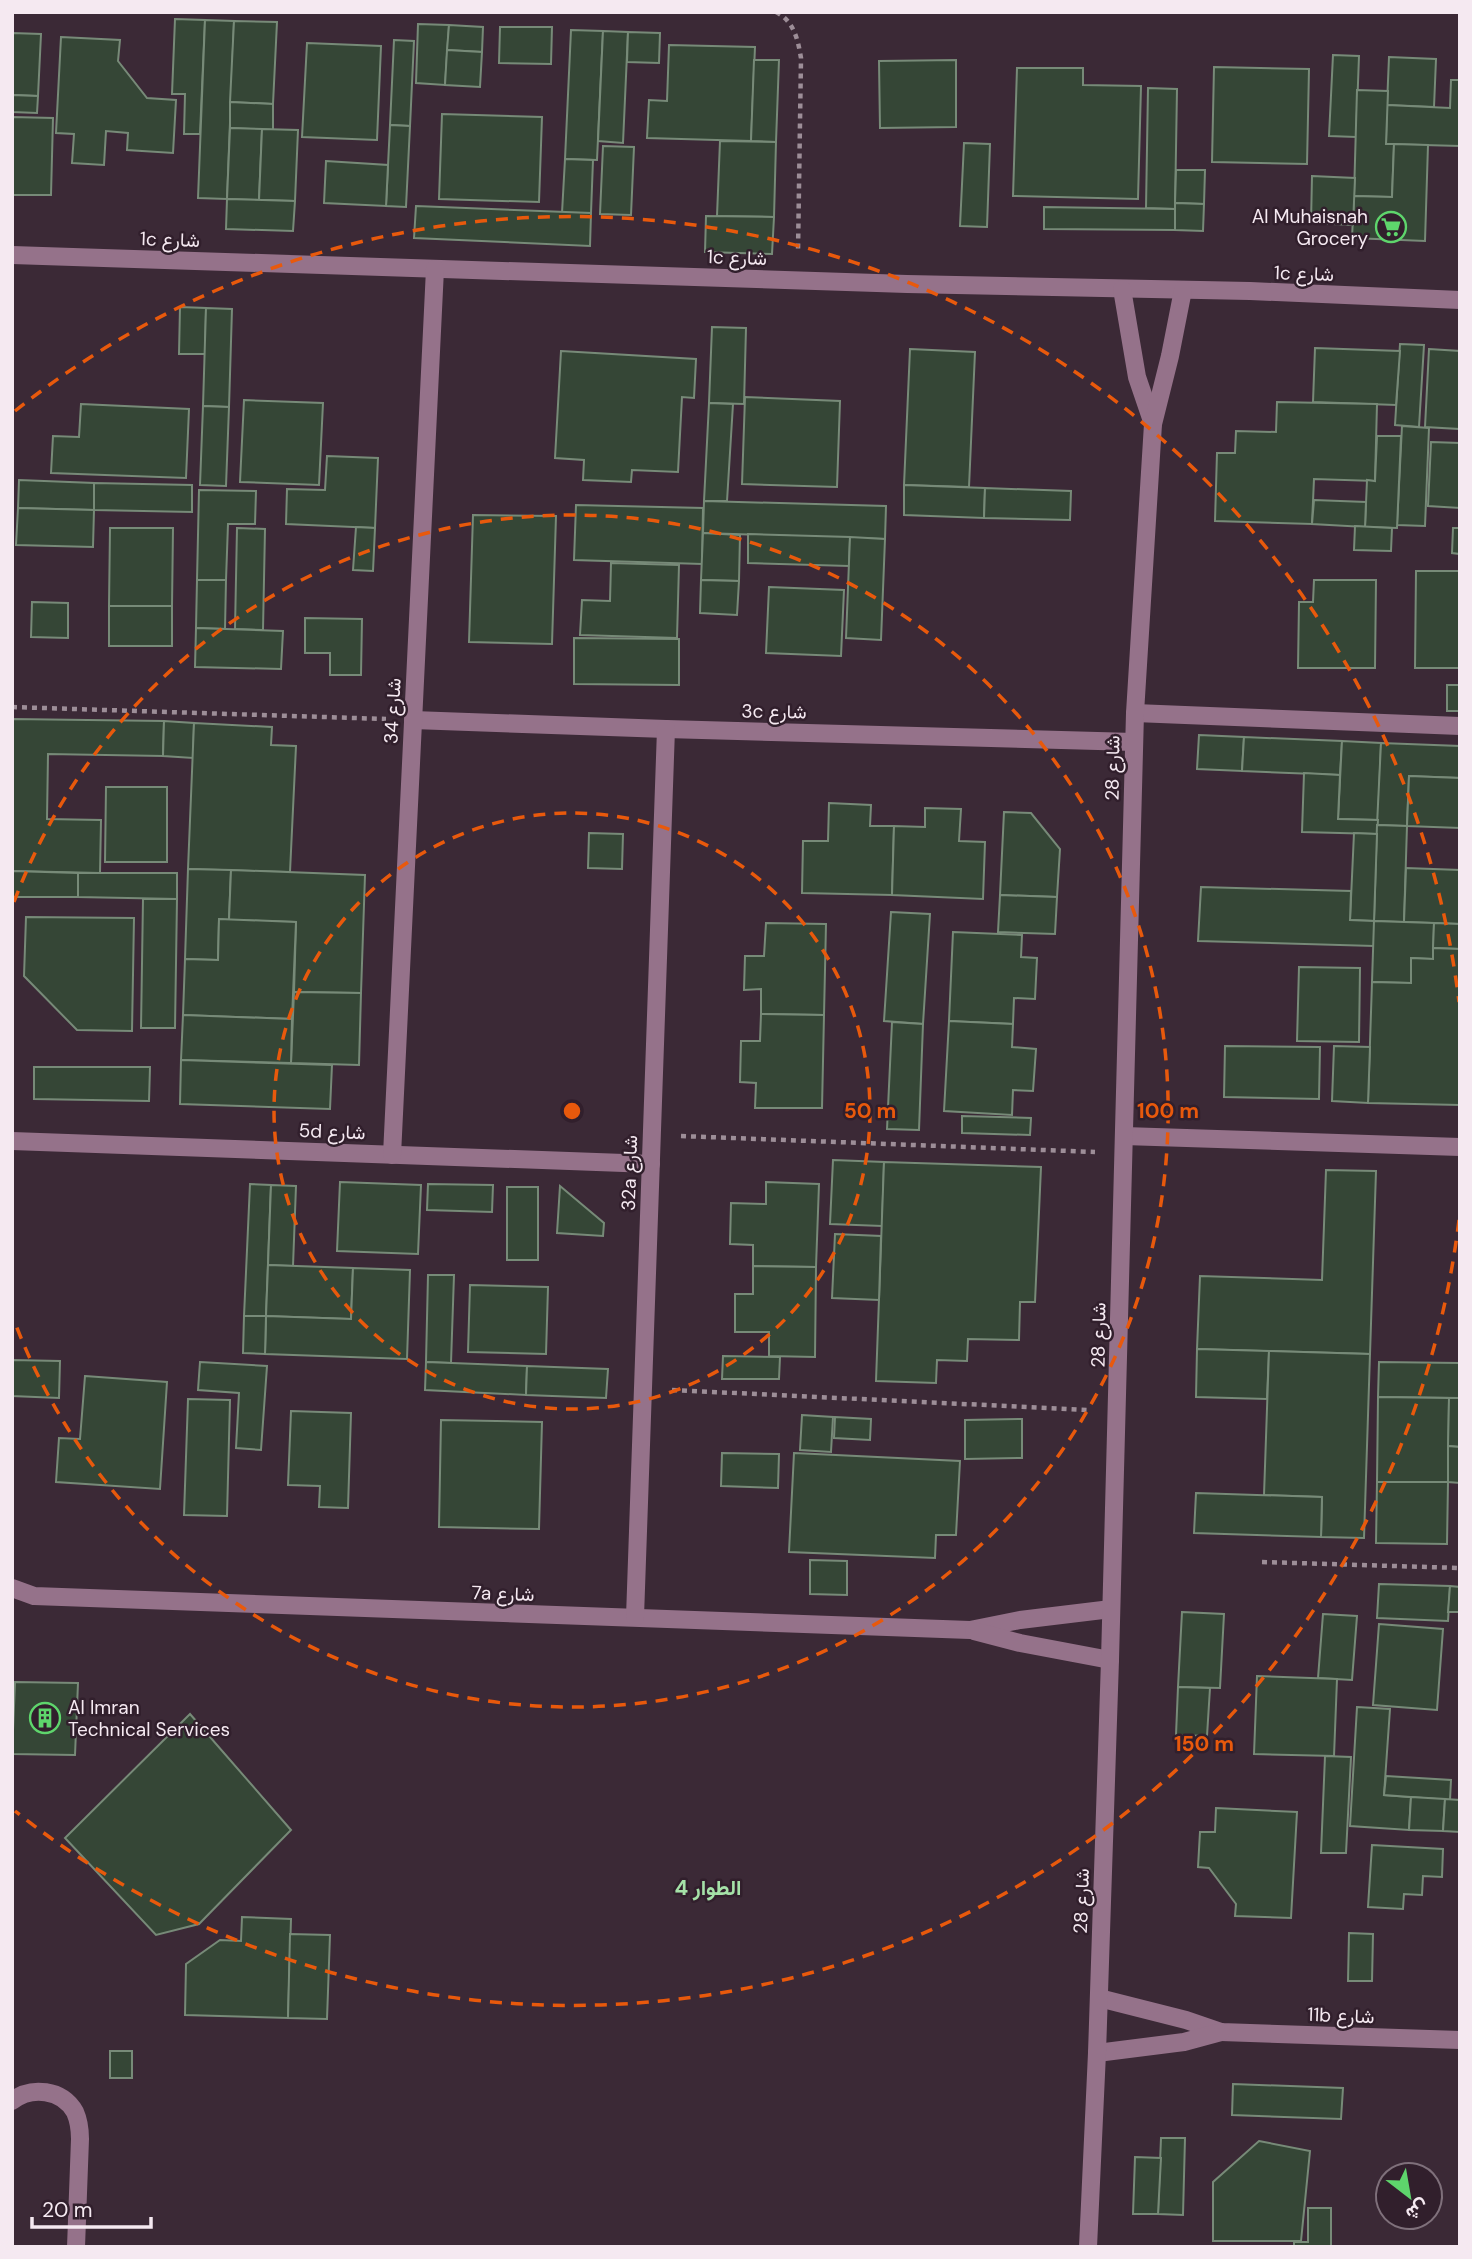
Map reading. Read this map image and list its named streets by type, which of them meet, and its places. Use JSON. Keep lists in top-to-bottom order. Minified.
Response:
{"streets":{"street":["1c شارع","شارع 34","3c شارع","شارع 28","5d شارع","32a شارع","7a شارع","11b شارع"]},"crossings":[["1c شارع","شارع 34"],["1c شارع","شارع 28"],["شارع 34","3c شارع"],["شارع 34","5d شارع"],["3c شارع","شارع 28"],["3c شارع","32a شارع"],["شارع 28","7a شارع"],["شارع 28","11b شارع"],["5d شارع","32a شارع"],["32a شارع","7a شارع"]],"districts":["الطوار 4"],"places":{"supermarket":["Al Muhaisnah Grocery"],"building":["Al Imran Technical Services"]},"scale_bar":"20 m","north":"bottom right","rings":["50 m","100 m","150 m"]}
